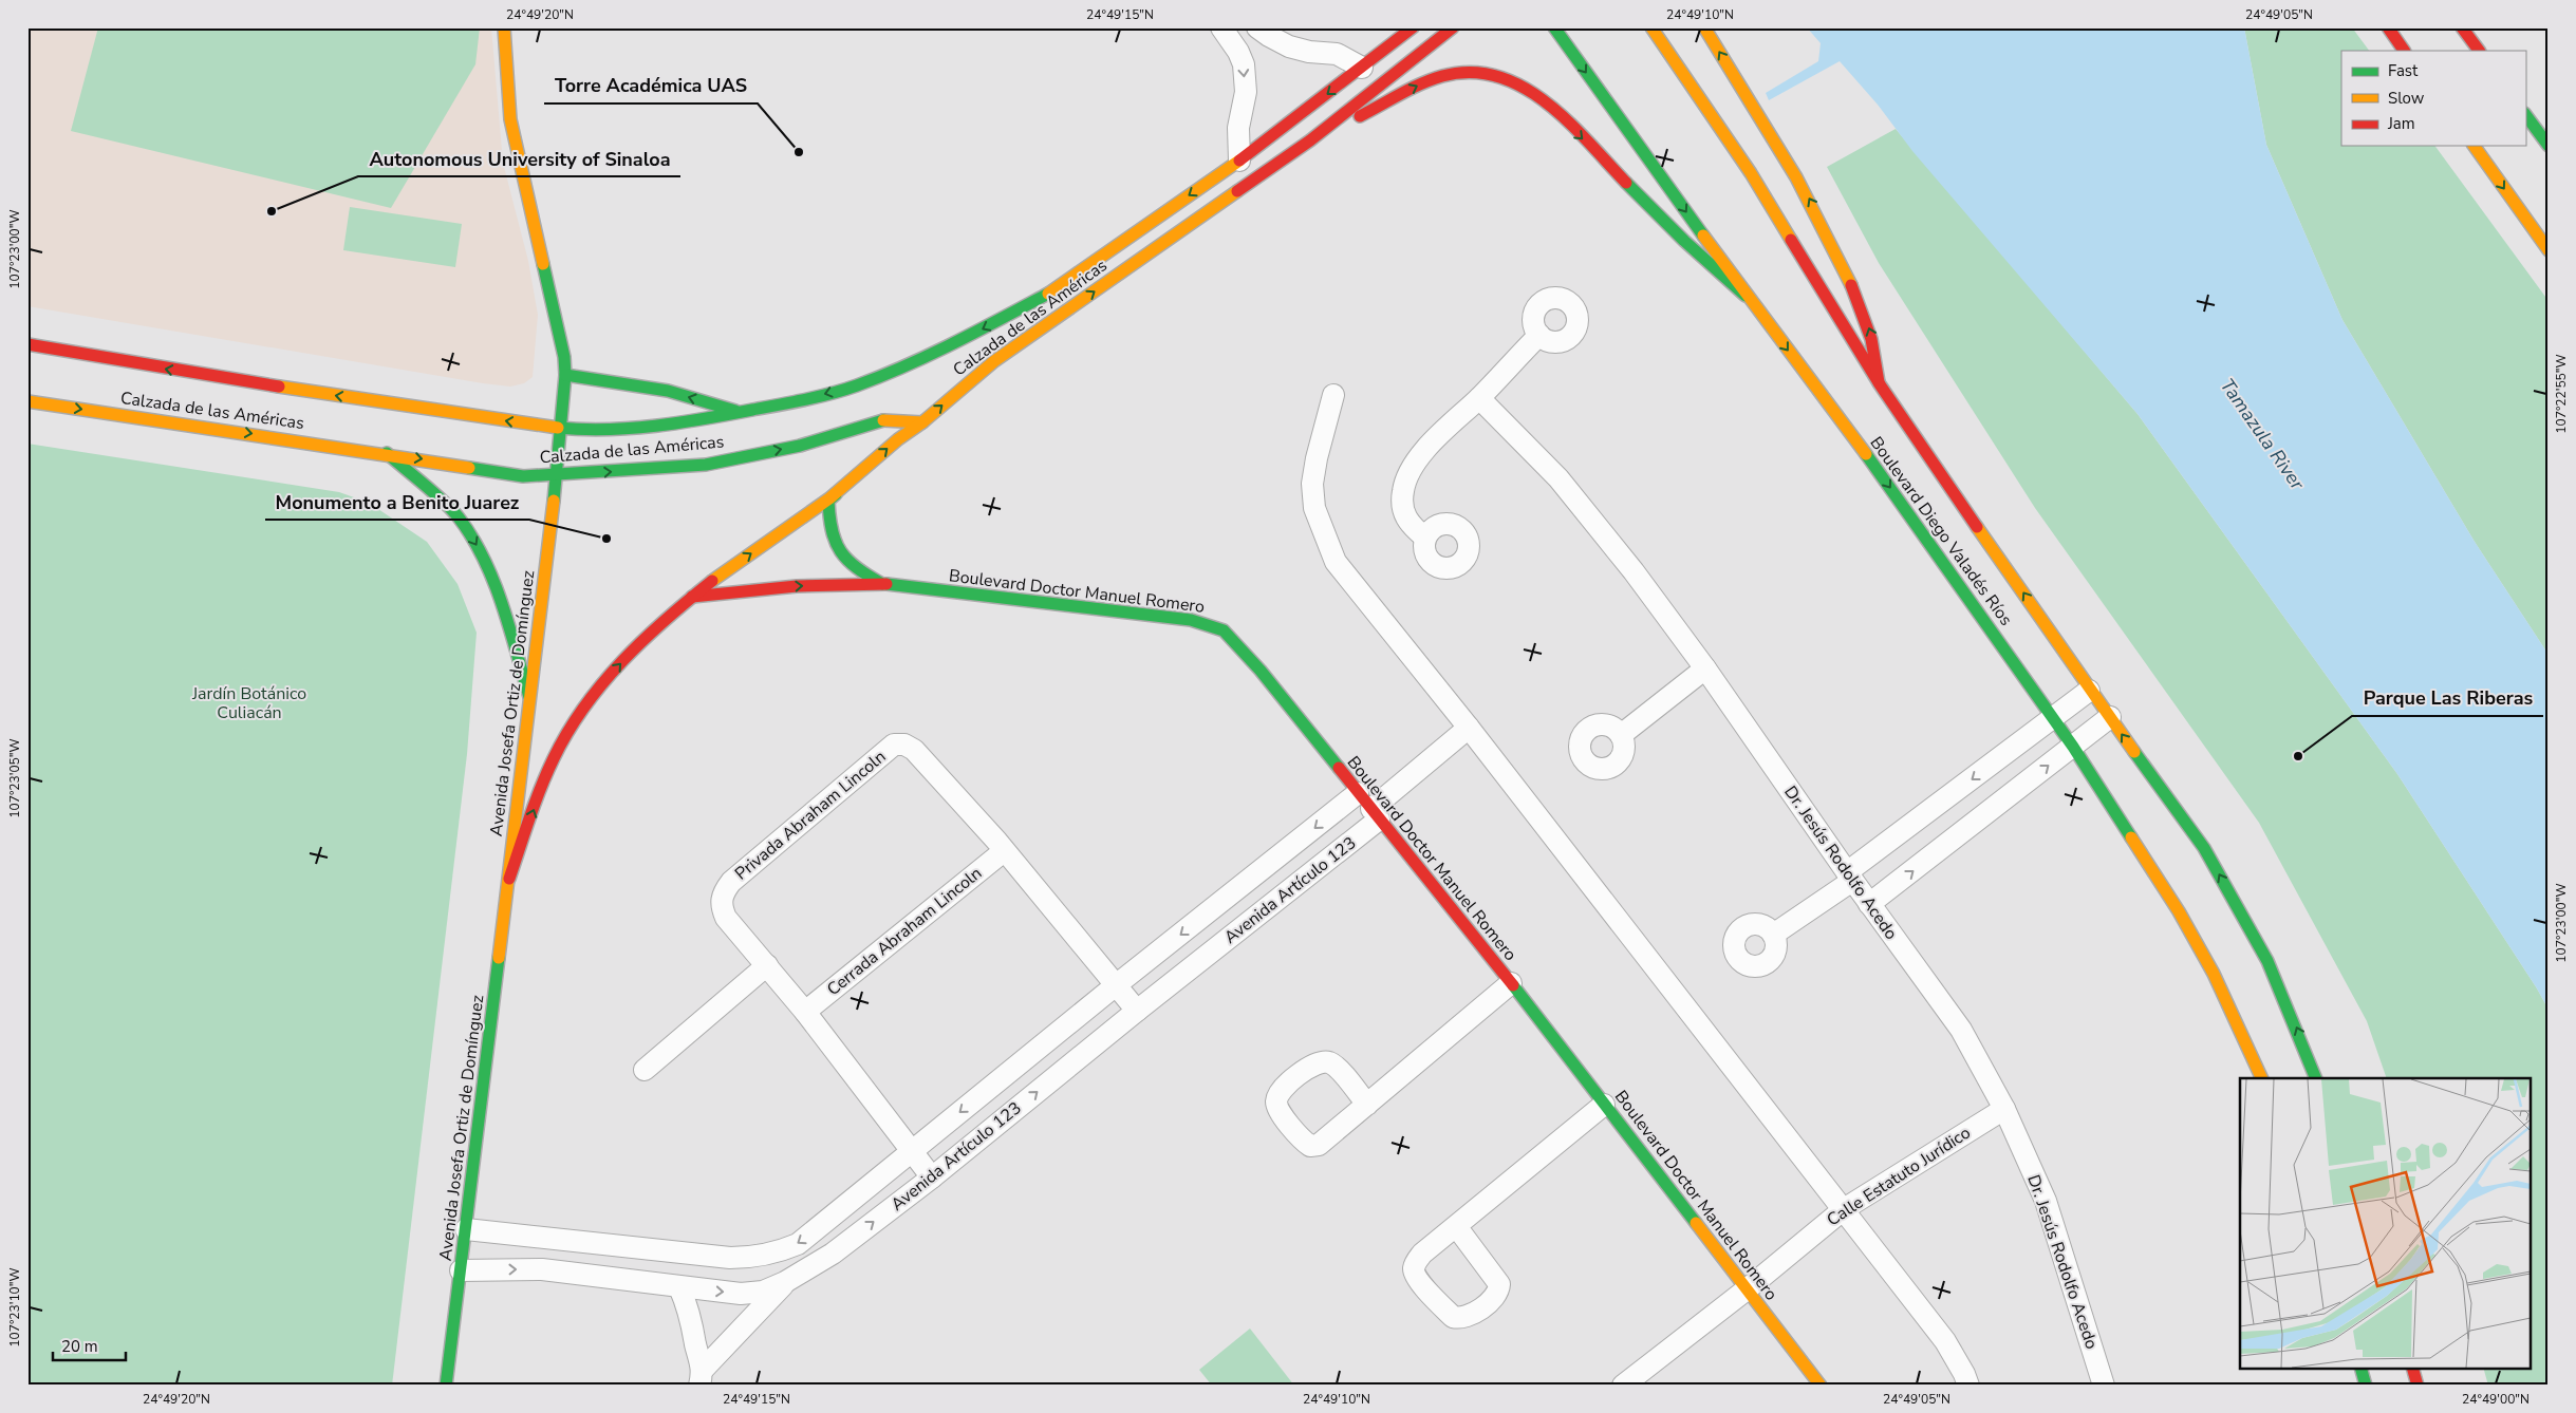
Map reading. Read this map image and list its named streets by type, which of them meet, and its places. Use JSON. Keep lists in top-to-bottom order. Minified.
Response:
{"streets":{"main road":["Calzada de las Américas","Boulevard Diego Valadés Ríos","Boulevard Doctor Manuel Romero","Avenida Josefa Ortiz de Domínguez"],"street":["Privada Abraham Lincoln","Dr. Jesús Rodolfo Acedo","Avenida Artículo 123","Cerrada Abraham Lincoln","Calle Estatuto Jurídico"]},"crossings":[["Calzada de las Américas","Avenida Josefa Ortiz de Domínguez"],["Boulevard Doctor Manuel Romero","Avenida Artículo 123"],["Boulevard Doctor Manuel Romero","Calle Estatuto Jurídico"],["Avenida Josefa Ortiz de Domínguez","Avenida Artículo 123"],["Privada Abraham Lincoln","Avenida Artículo 123"],["Privada Abraham Lincoln","Cerrada Abraham Lincoln"],["Dr. Jesús Rodolfo Acedo","Calle Estatuto Jurídico"]],"water":["Tamazula River"],"parks":["Jardín Botánico Culiacán"],"places":["Torre Académica UAS","Autonomous University of Sinaloa","Monumento a Benito Juarez","Parque Las Riberas"],"legend":["Fast","Slow","Jam"],"scale_bar":"20 m","coordinates":["24°49'20\"N","24°49'15\"N","24°49'10\"N","24°49'05\"N","107°23'00\"W","107°22'55\"W","107°23'05\"W","107°23'10\"W","24°49'00\"N"]}
